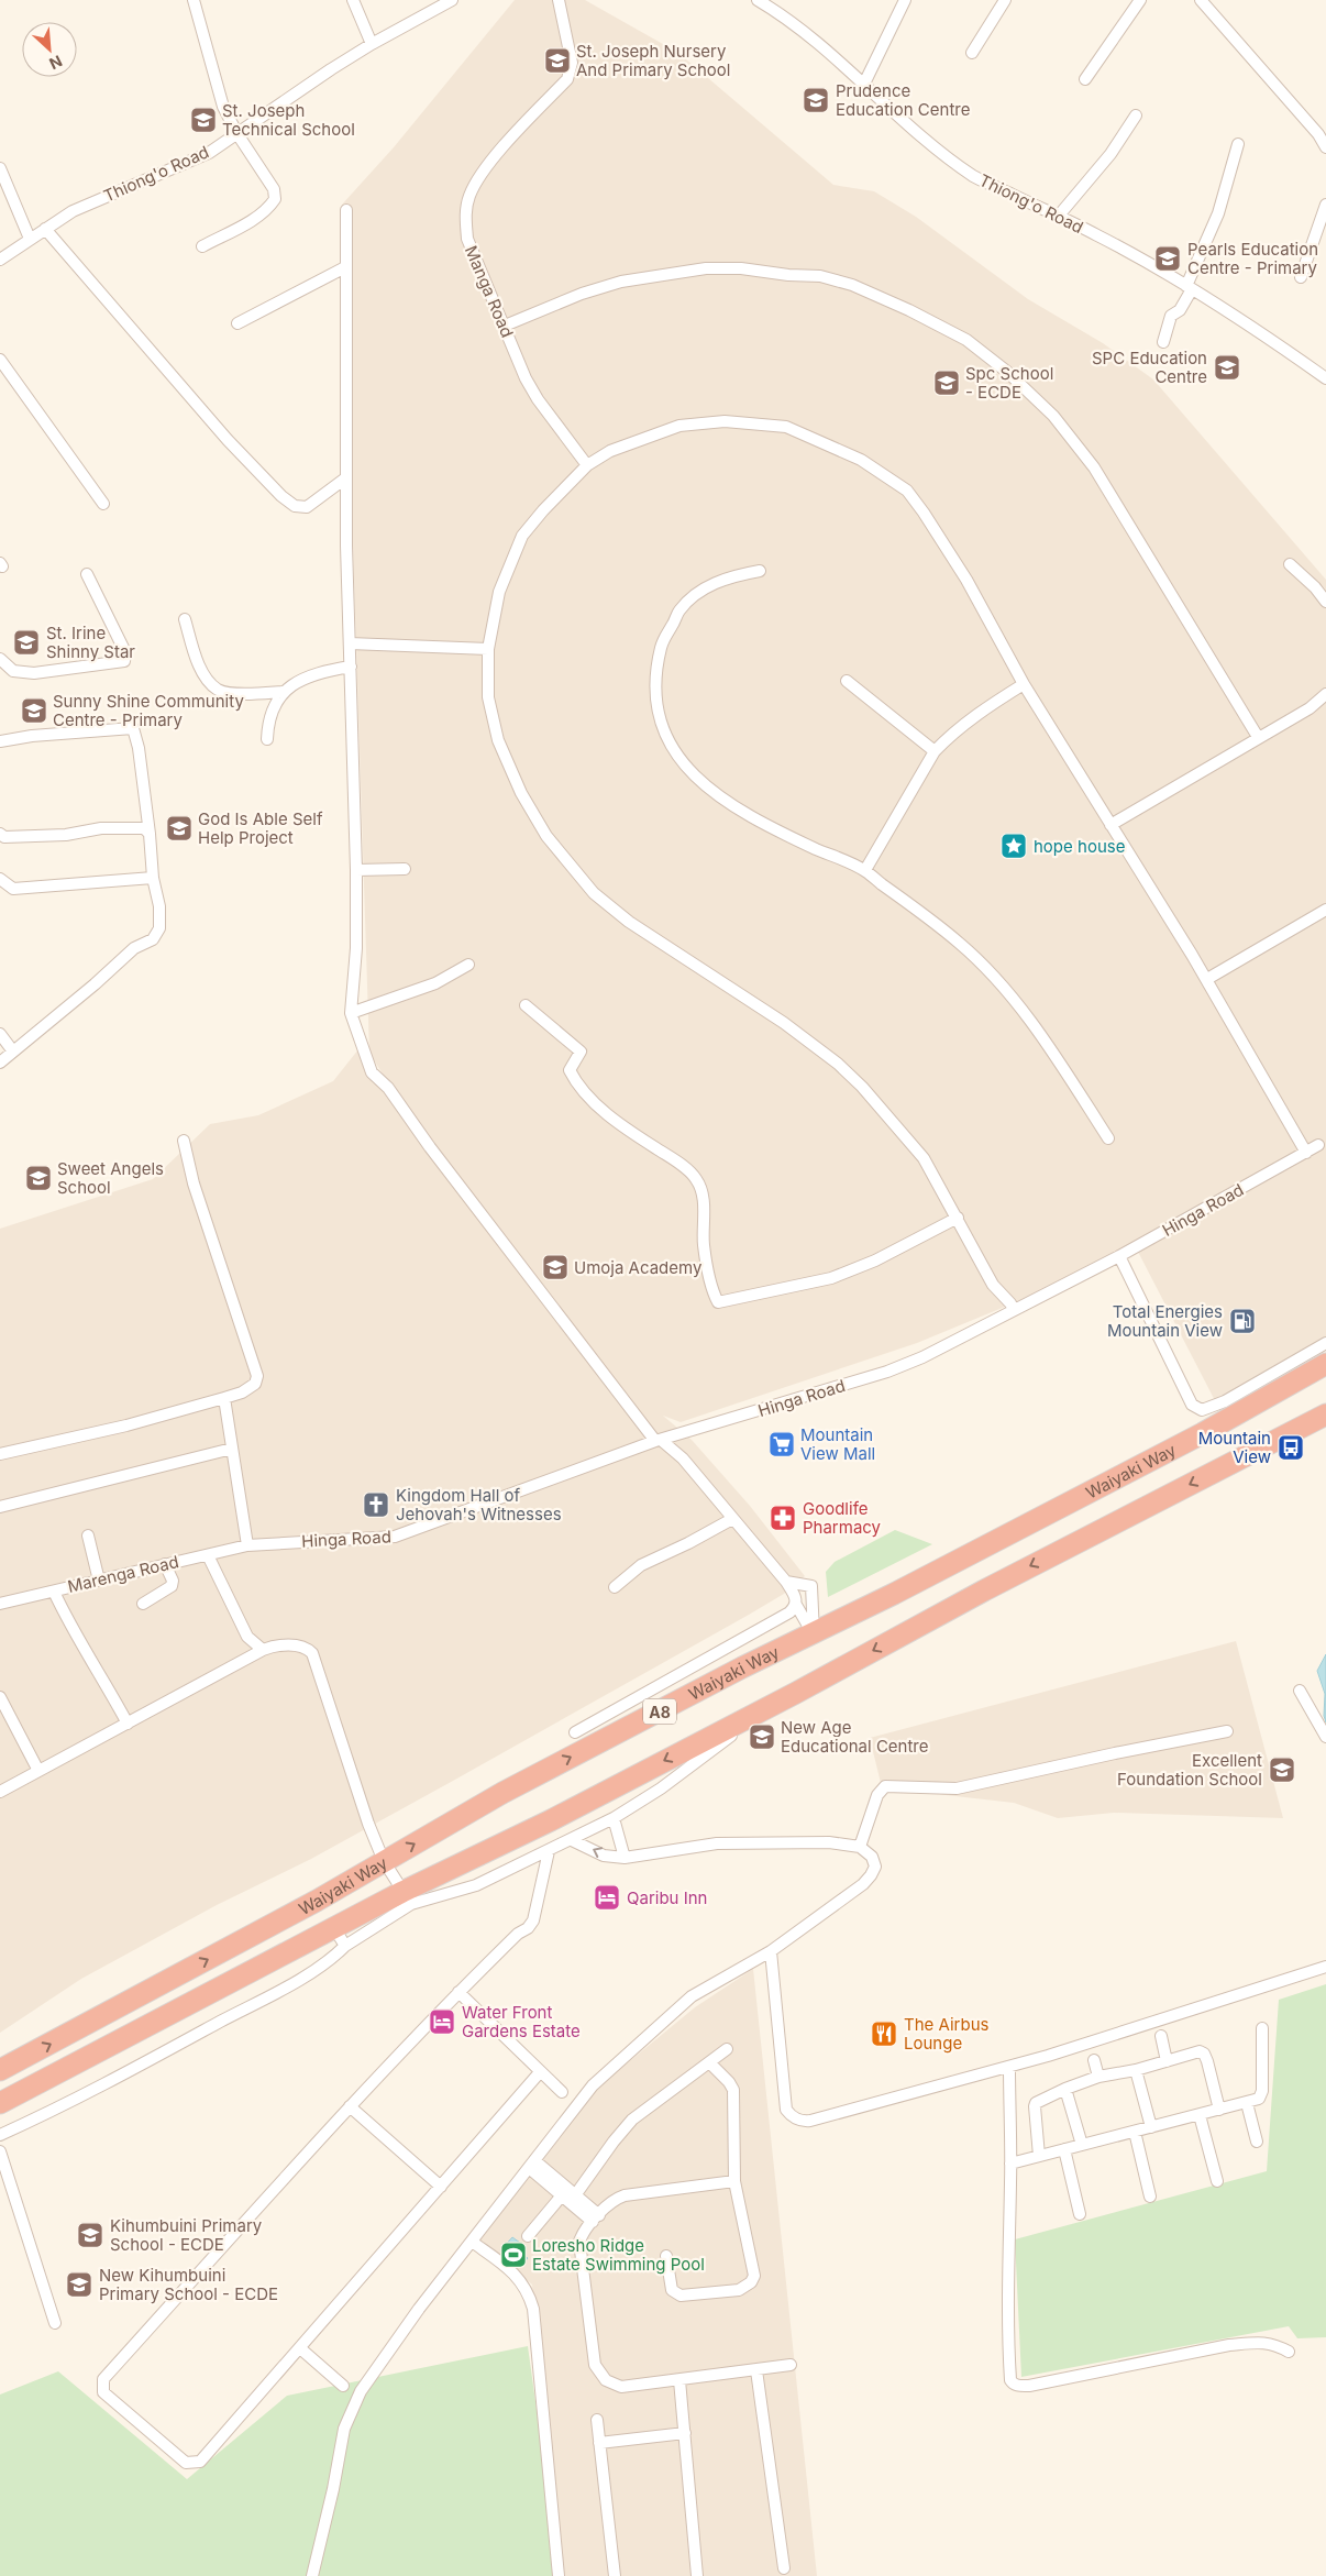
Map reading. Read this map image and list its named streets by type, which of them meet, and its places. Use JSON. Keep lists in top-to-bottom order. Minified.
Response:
{"streets":{"highway":["Waiyaki Way","A8"],"street":["Thiong'o Road","Manga Road","Hinga Road","Marenga Road"]},"crossings":[["Hinga Road","Marenga Road"]],"places":{"school or university":["St. Joseph Nursery And Primary School","Prudence Education Centre","St. Joseph Technical School","Pearls Education Centre - Primary","SPC Education Centre","Spc School - ECDE","St. Irine Shinny Star","Sunny Shine Community Centre - Primary","God Is Able Self Help Project","Sweet Angels School","Umoja Academy","New Age Educational Centre","Excellent Foundation School","Kihumbuini Primary School - ECDE","New Kihumbuini Primary School - ECDE"],"place":["hope house"],"fuel station":["Total Energies Mountain View"],"supermarket":["Mountain View Mall"],"bus stop":["Mountain View"],"church":["Kingdom Hall of Jehovah's Witnesses"],"pharmacy":["Goodlife Pharmacy"],"hotel":["Qaribu Inn","Water Front Gardens Estate"],"restaurant":["The Airbus Lounge"],"sports":["Loresho Ridge Estate Swimming Pool"]},"north":"bottom right"}
